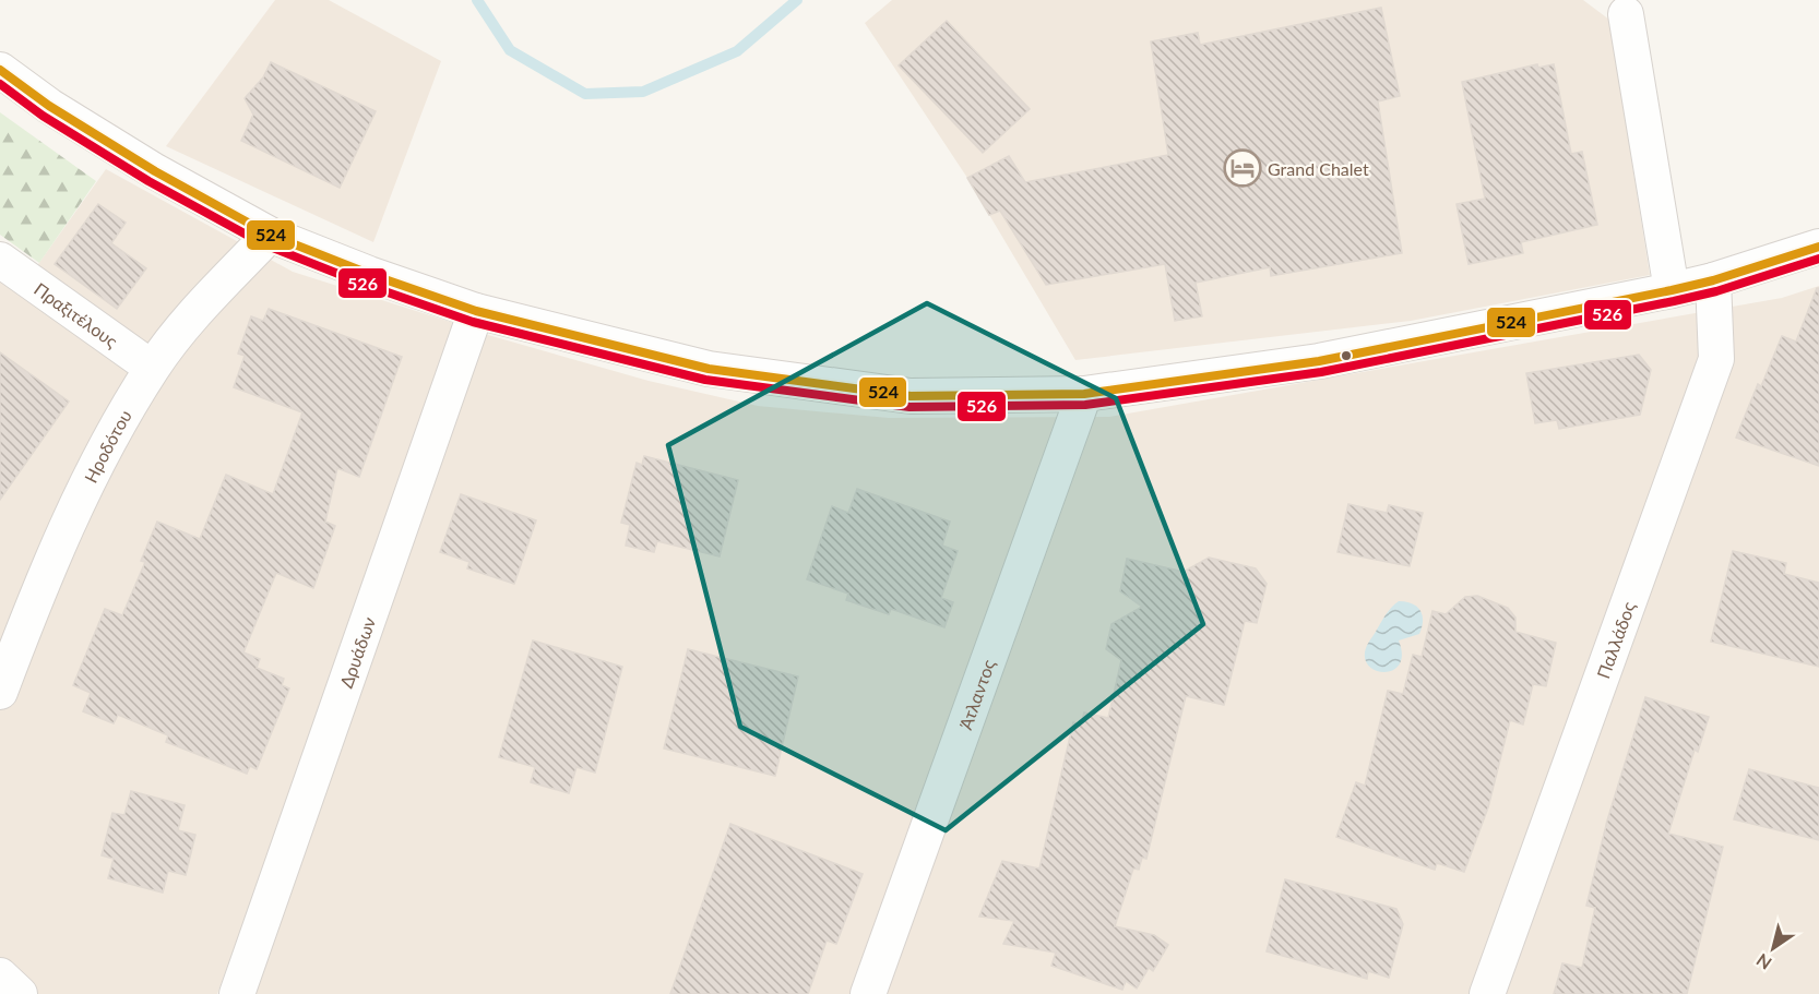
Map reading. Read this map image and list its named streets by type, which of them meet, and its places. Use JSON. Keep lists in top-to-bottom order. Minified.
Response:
{"streets":{"street":["Πραξιτέλους","Ηροδότου","Παλλάδος","Δρυάδων","Άτλαντος"]},"crossings":[["Πραξιτέλους","Ηροδότου"]],"places":{"hotel":["Grand Chalet"]},"lines":["transit line 524","transit line 526"],"north":"bottom left"}
